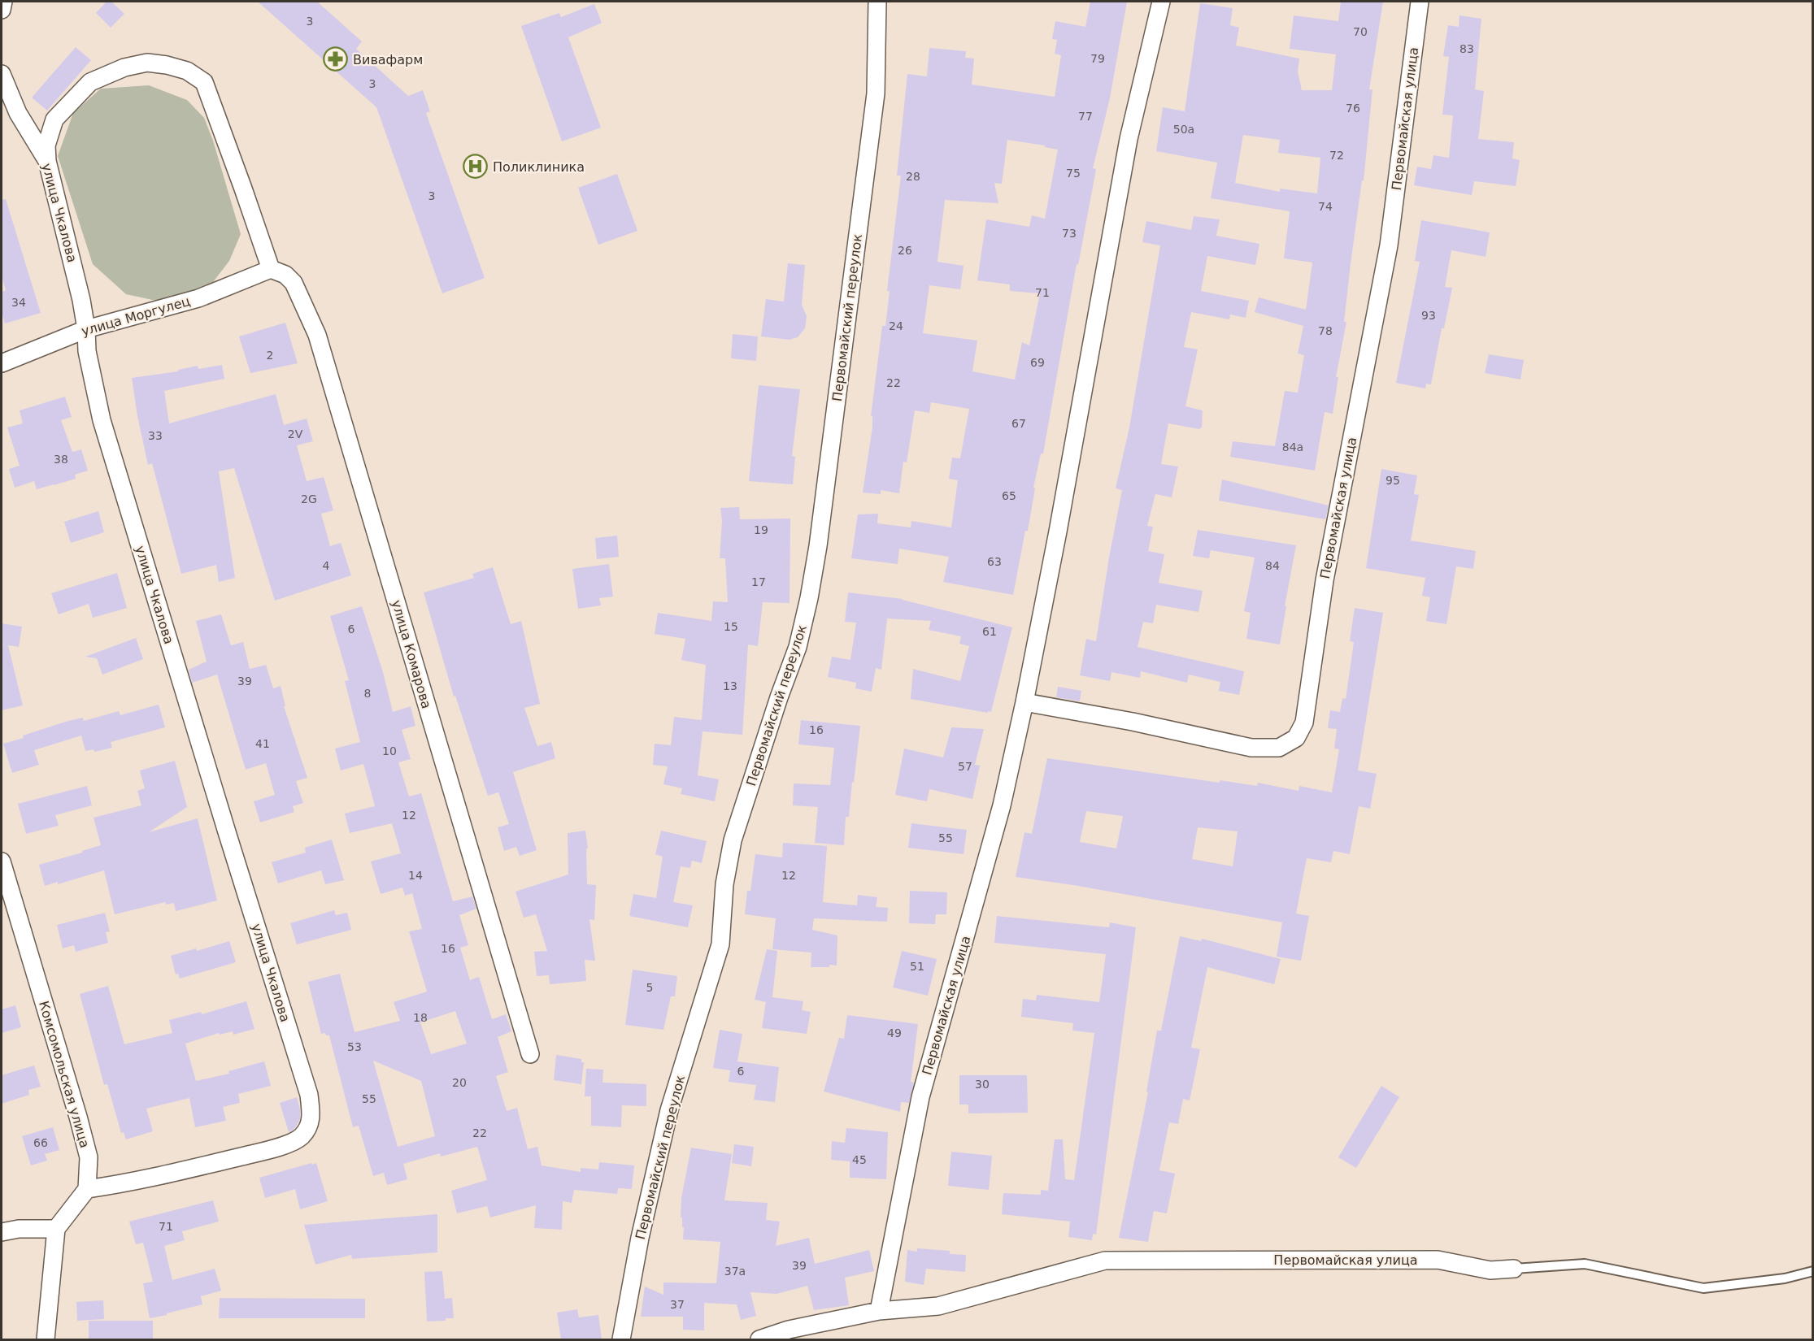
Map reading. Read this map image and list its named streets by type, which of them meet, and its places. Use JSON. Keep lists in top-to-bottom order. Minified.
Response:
{"streets":{"street":["Первомайская улица","улица Чкалова","улица Моргулец","Первомайский переулок","улица Комарова","Комсомольская улица"]},"crossings":[["улица Чкалова","улица Моргулец"],["улица Чкалова","Комсомольская улица"],["улица Моргулец","улица Комарова"]],"places":{"pharmacy":["Вивафарм"],"hospital":["Поликлиника"]},"house_numbers":["3","70","83","79","3","76","77","50а","72","75","28","3","74","73","26","71","34","93","24","78","2","69","22","67","2V","33","84а","38","95","65","2G","19","63","4","84","17","15","6","61","39","13","8","16","41","10","57","12","55","14","12","16","51","5","18","49","53","6","20","30","55","22","66","45","71","39","37а","37"]}
